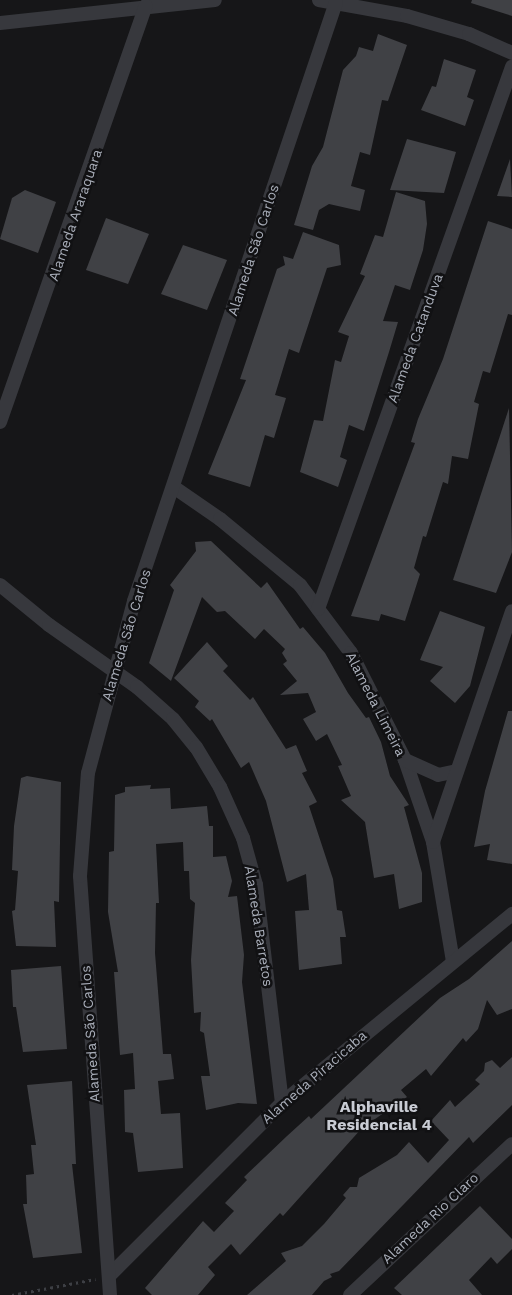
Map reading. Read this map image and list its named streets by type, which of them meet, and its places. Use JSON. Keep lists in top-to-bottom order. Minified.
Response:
{"streets":{"street":["Alameda Araraquara","Alameda São Carlos","Alameda Catanduva","Alameda Limeira","Alameda Barretos","Alameda Piracicaba","Alameda Rio Claro"]},"crossings":[["Alameda São Carlos","Alameda Limeira"],["Alameda São Carlos","Alameda Barretos"],["Alameda São Carlos","Alameda Piracicaba"],["Alameda Catanduva","Alameda Limeira"],["Alameda Limeira","Alameda Piracicaba"],["Alameda Barretos","Alameda Piracicaba"]],"districts":["Alphaville Residencial 4"]}
